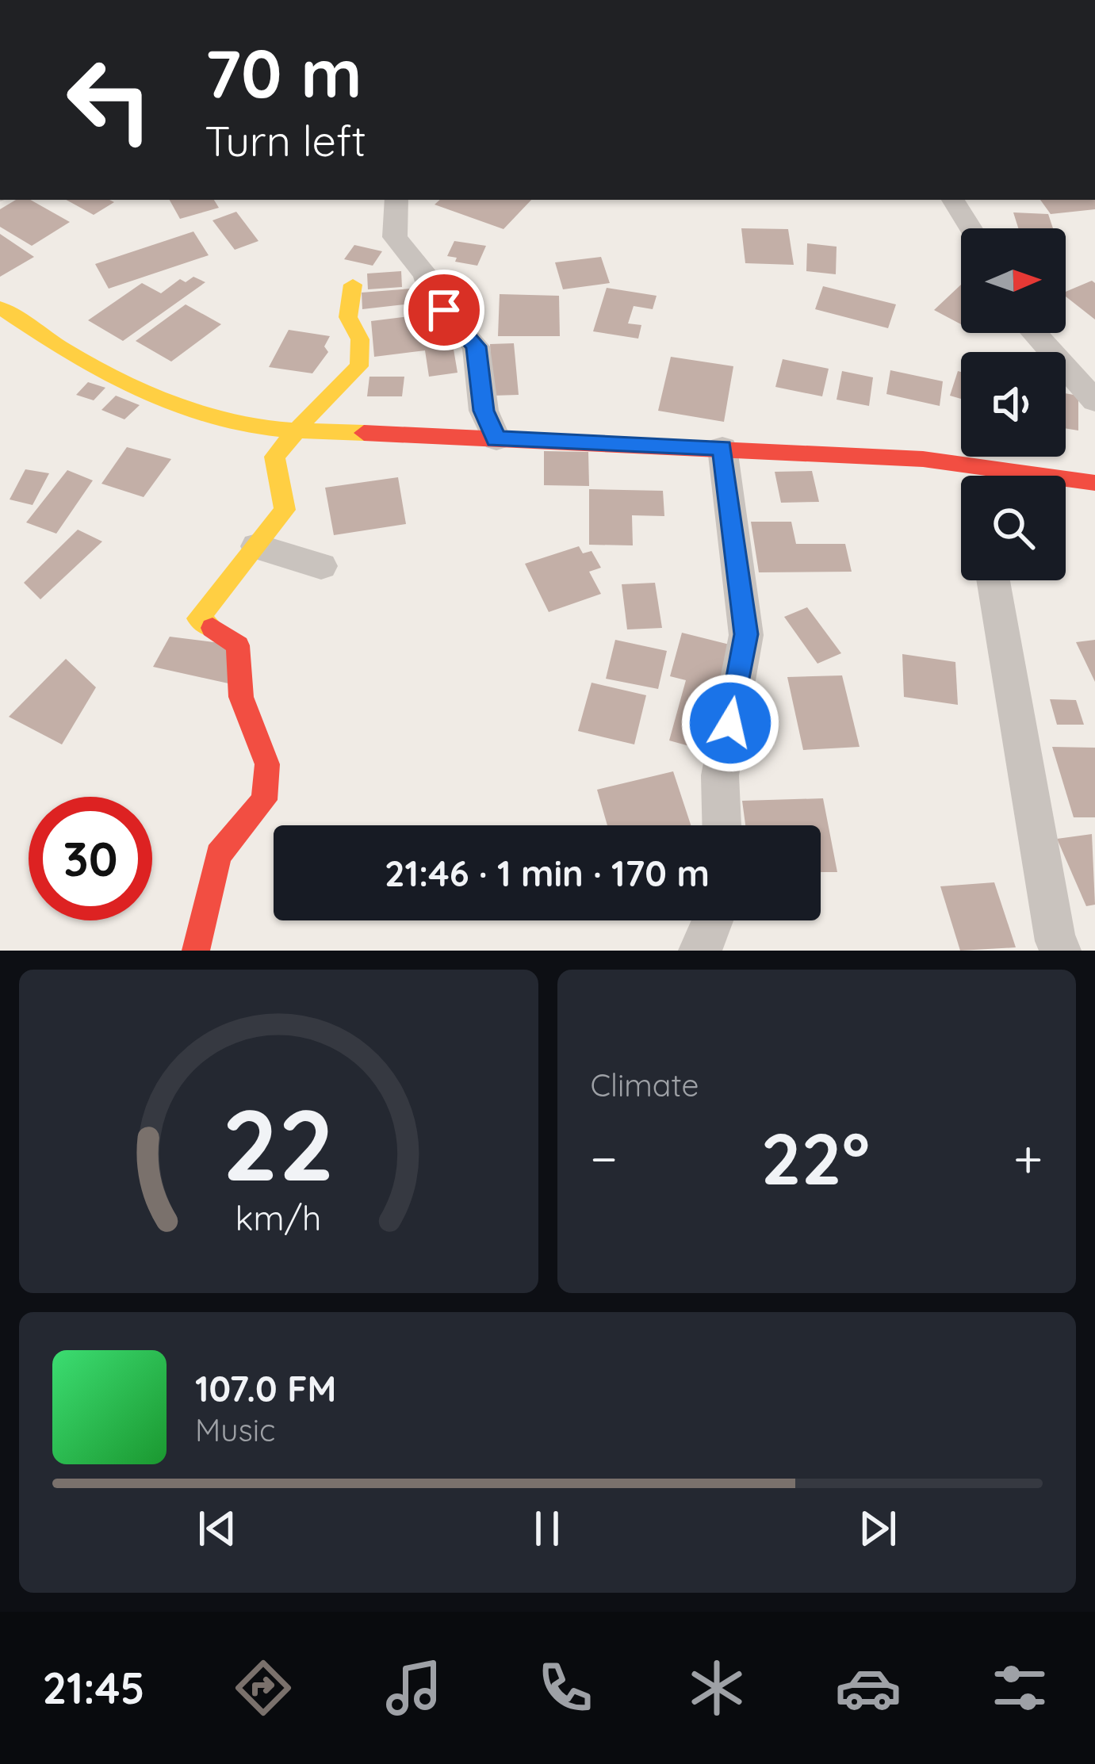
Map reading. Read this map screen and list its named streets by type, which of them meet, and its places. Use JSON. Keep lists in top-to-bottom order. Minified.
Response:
{"north":"right","page":{"turn":["70 m","Turn left"],"limit":"30","trip":"21:46 · 1 min · 170 m","tile":"Climate","heat":["−","22°","+"],"song":["107.0 FM","Music"],"tabs":"21:45","gauge":["22","km/h"]}}
